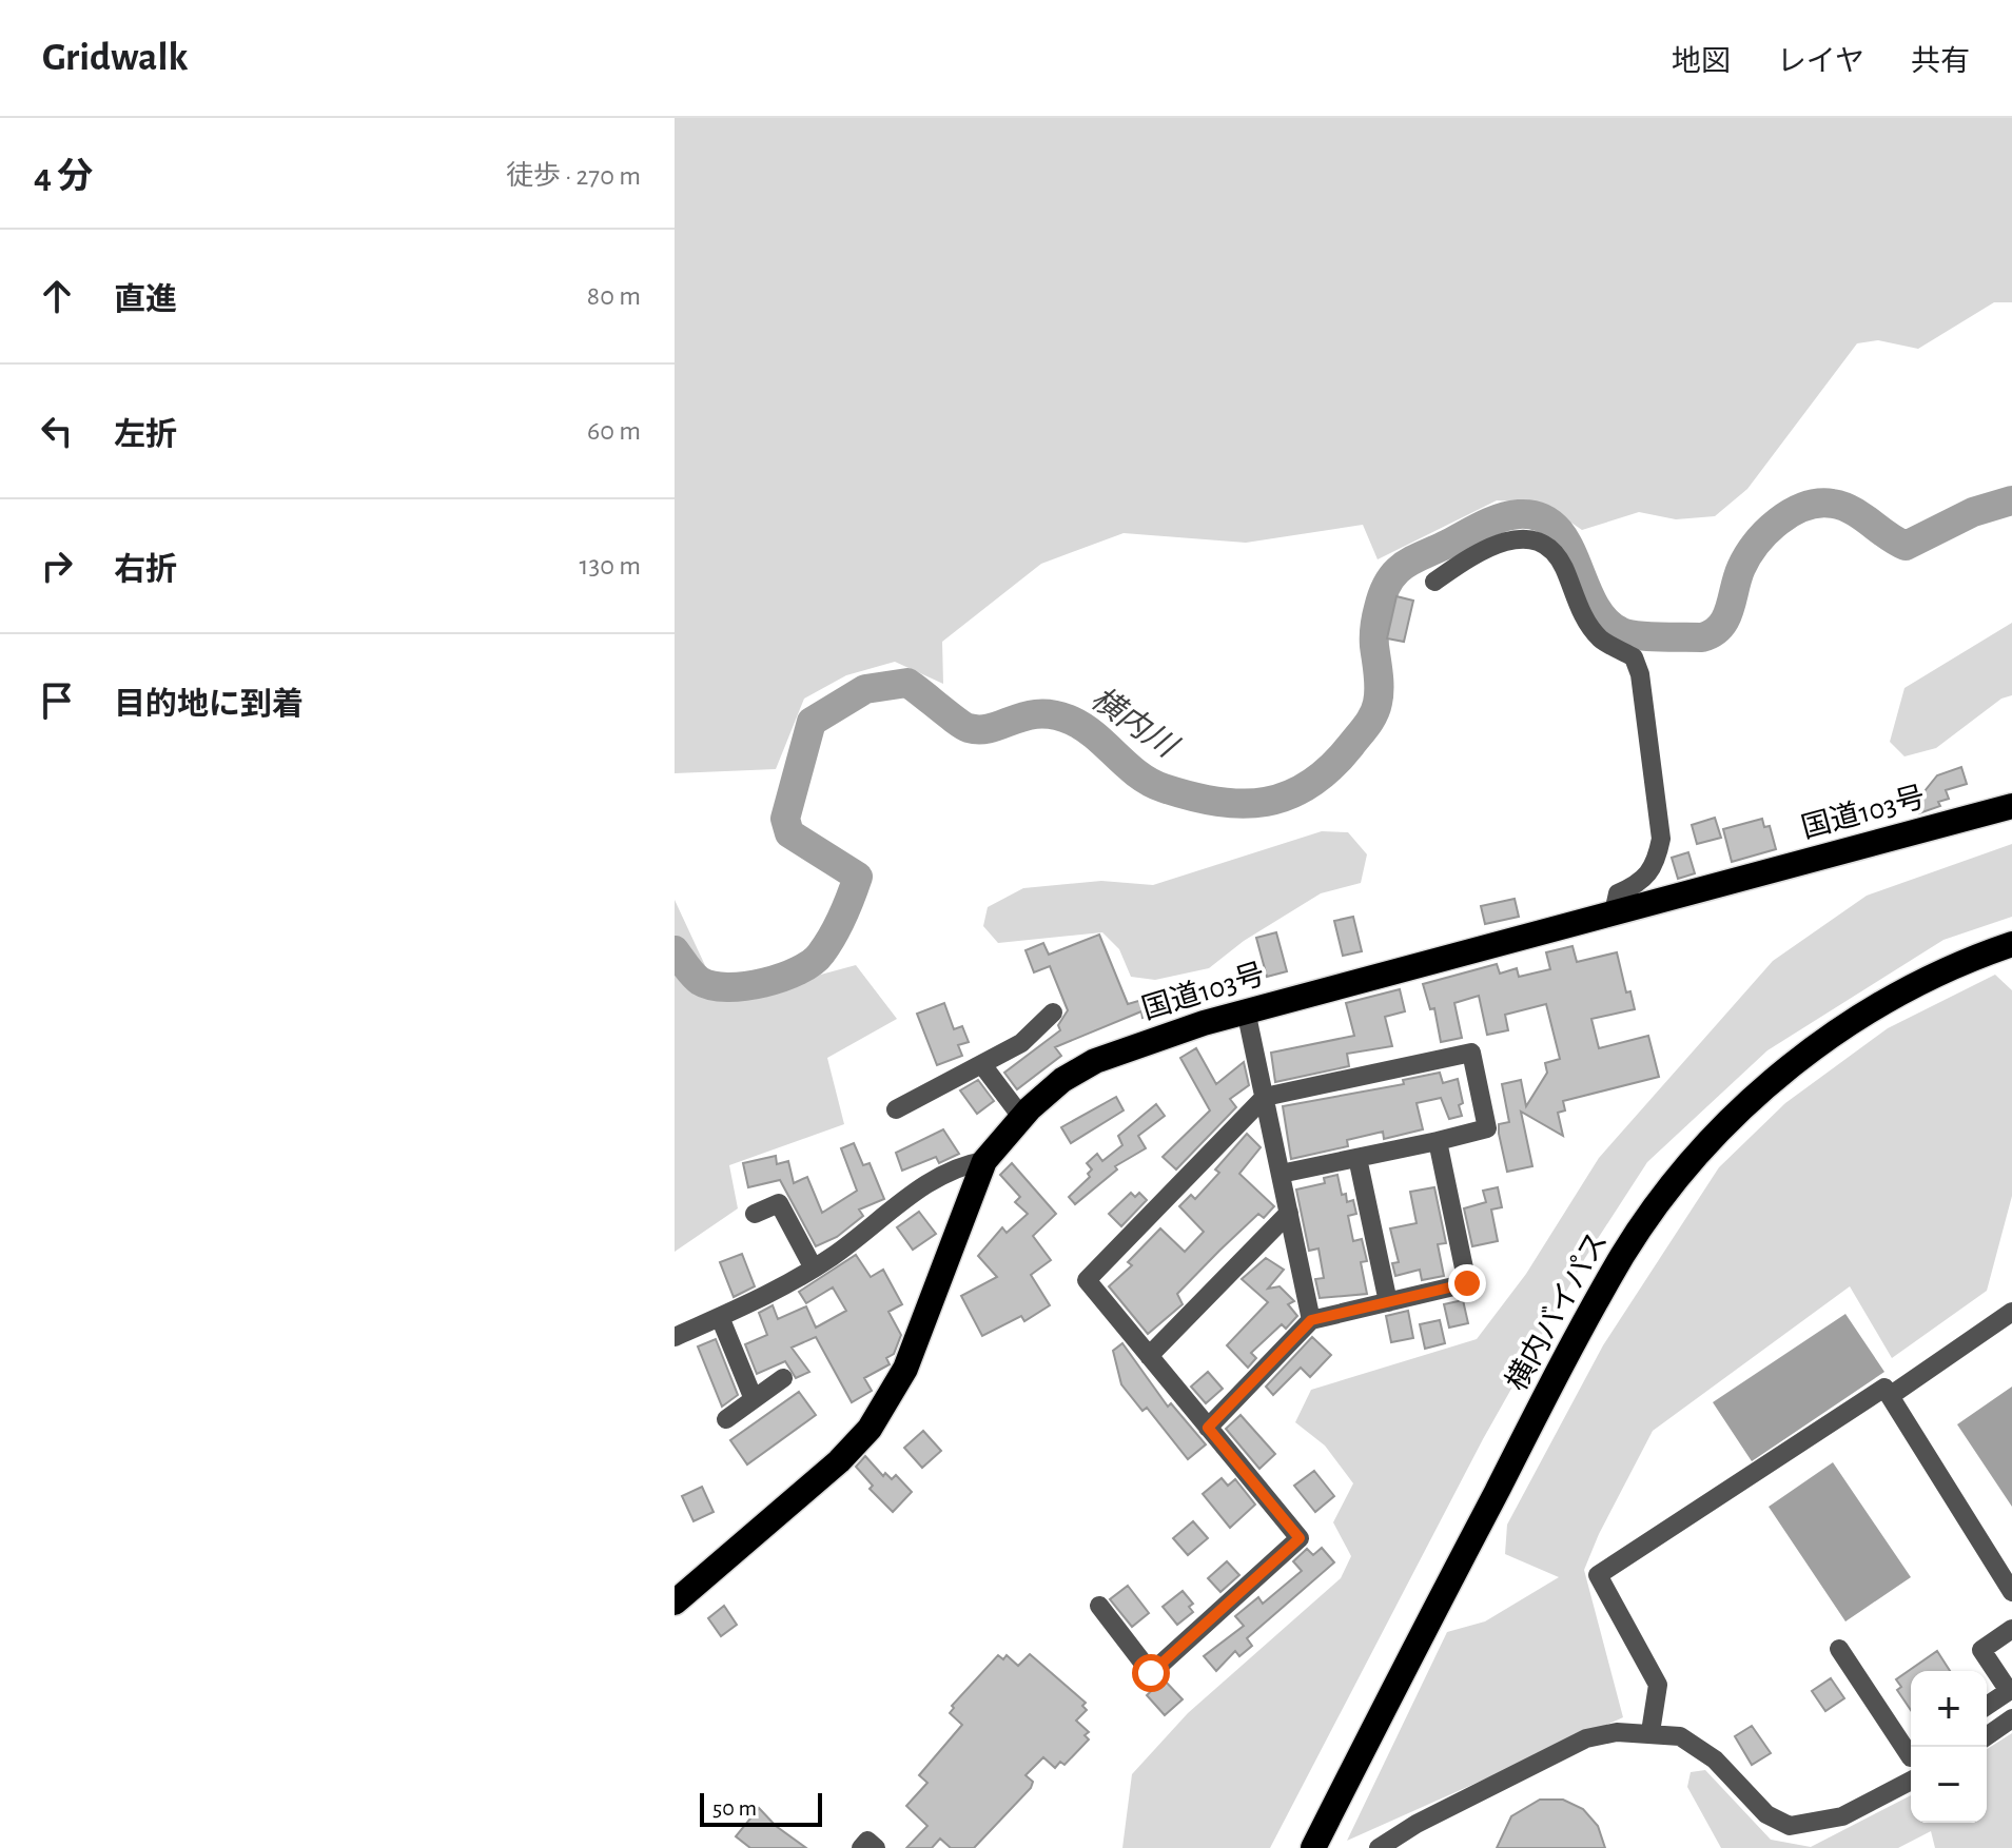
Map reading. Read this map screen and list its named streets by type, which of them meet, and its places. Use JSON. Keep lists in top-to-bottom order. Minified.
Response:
{"streets":{"highway":["国道103号","横内バイパス"]},"water":["横内川"],"scale_bar":"50 m","page":{"header":"Gridwalk","nav":["地図","レイヤ","共有"],"heading":["4 分","徒歩 · 270 m"],"list":[["直進","80 m"],["左折","60 m"],["右折","130 m"],"目的地に到着"],"map_buttons":["+","−"],"scale":"50 m"}}
